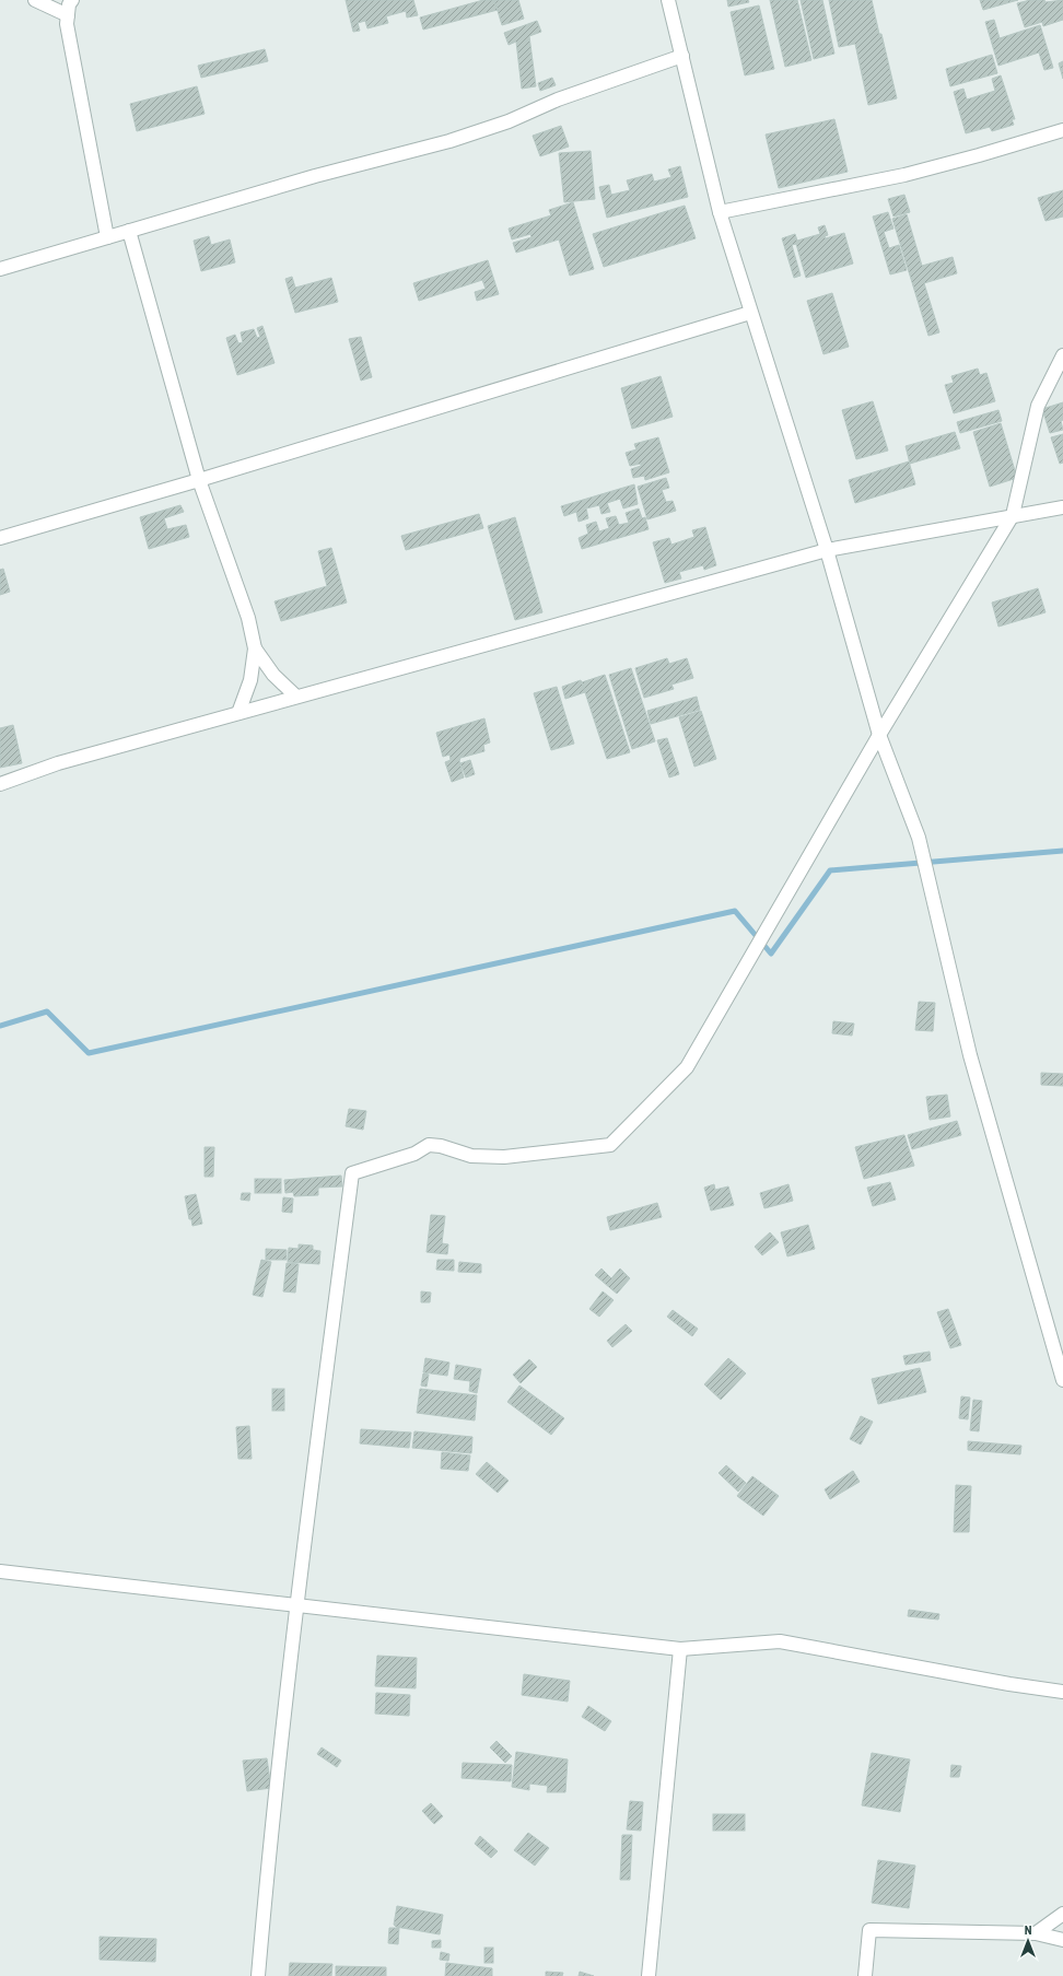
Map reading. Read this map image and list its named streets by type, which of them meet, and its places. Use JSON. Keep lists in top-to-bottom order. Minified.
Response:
{"north":"top"}
